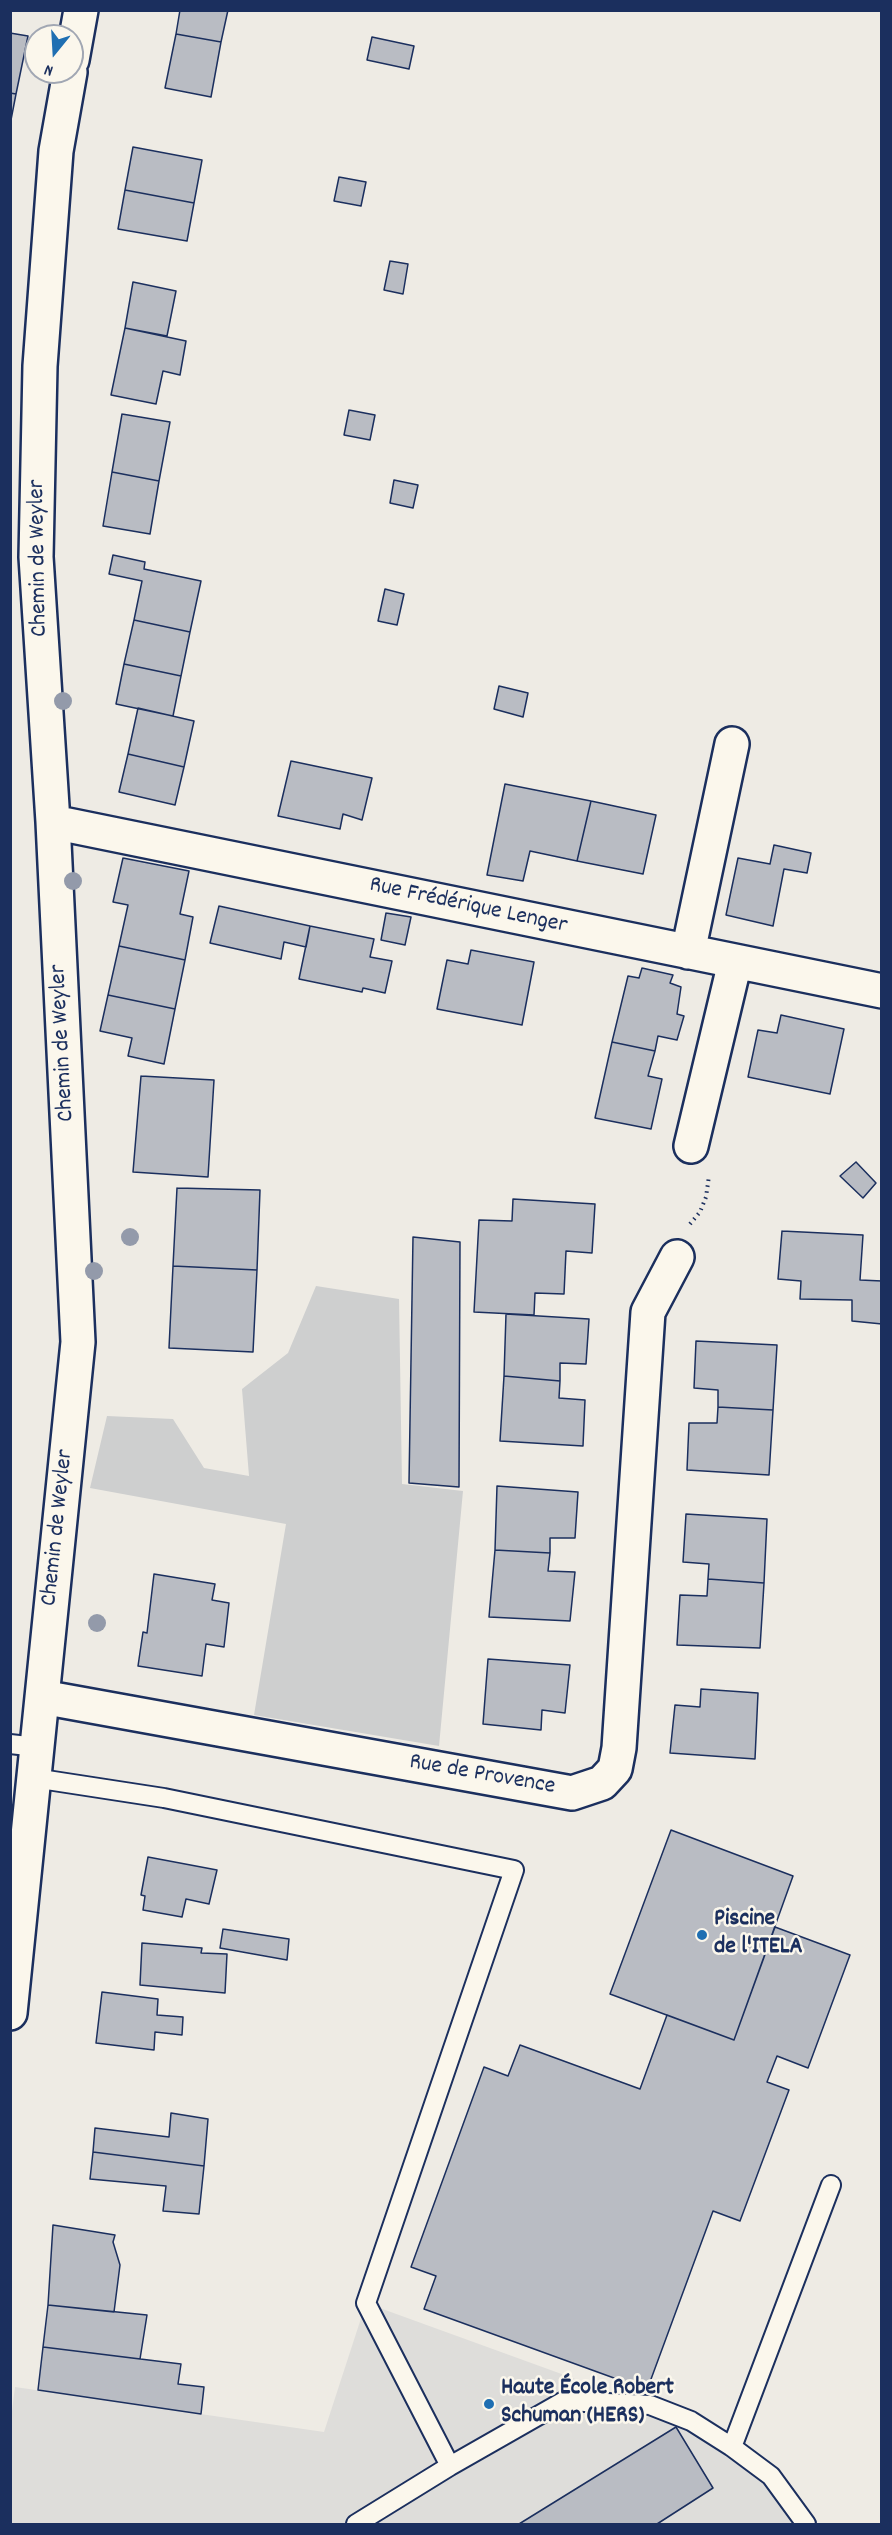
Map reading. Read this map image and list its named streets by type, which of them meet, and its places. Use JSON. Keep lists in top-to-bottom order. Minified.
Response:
{"streets":{"street":["Chemin de Weyler","Rue Frédérique Lenger","Rue de Provence"]},"crossings":[["Chemin de Weyler","Rue Frédérique Lenger"],["Chemin de Weyler","Rue de Provence"]],"places":["Piscine de l'ITELA","Haute École Robert Schuman (HERS)"],"north":"bottom"}
